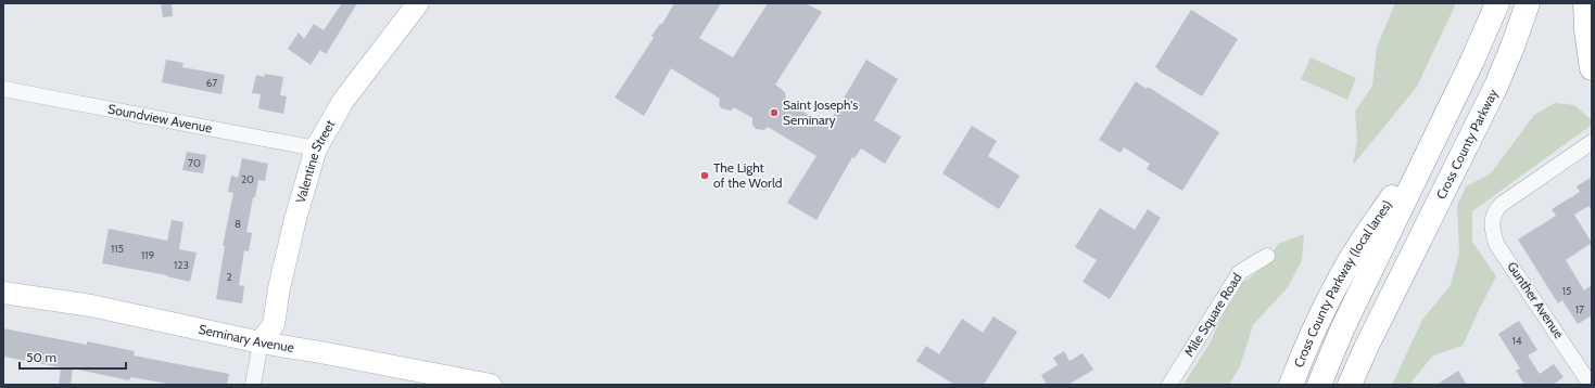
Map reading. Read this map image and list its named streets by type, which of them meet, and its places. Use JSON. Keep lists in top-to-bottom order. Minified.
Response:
{"streets":{"highway":["Cross County Parkway","Cross County Parkway (local lanes)"],"street":["Soundview Avenue","Valentine Street","Gunther Avenue","Mile Square Road","Seminary Avenue"]},"crossings":[["Soundview Avenue","Valentine Street"],["Valentine Street","Seminary Avenue"]],"places":["Saint Joseph's Seminary","The Light of the World"],"house_numbers":["67","70","20","8","115","119","123","2","15","17","14"],"scale_bar":"50 m"}
